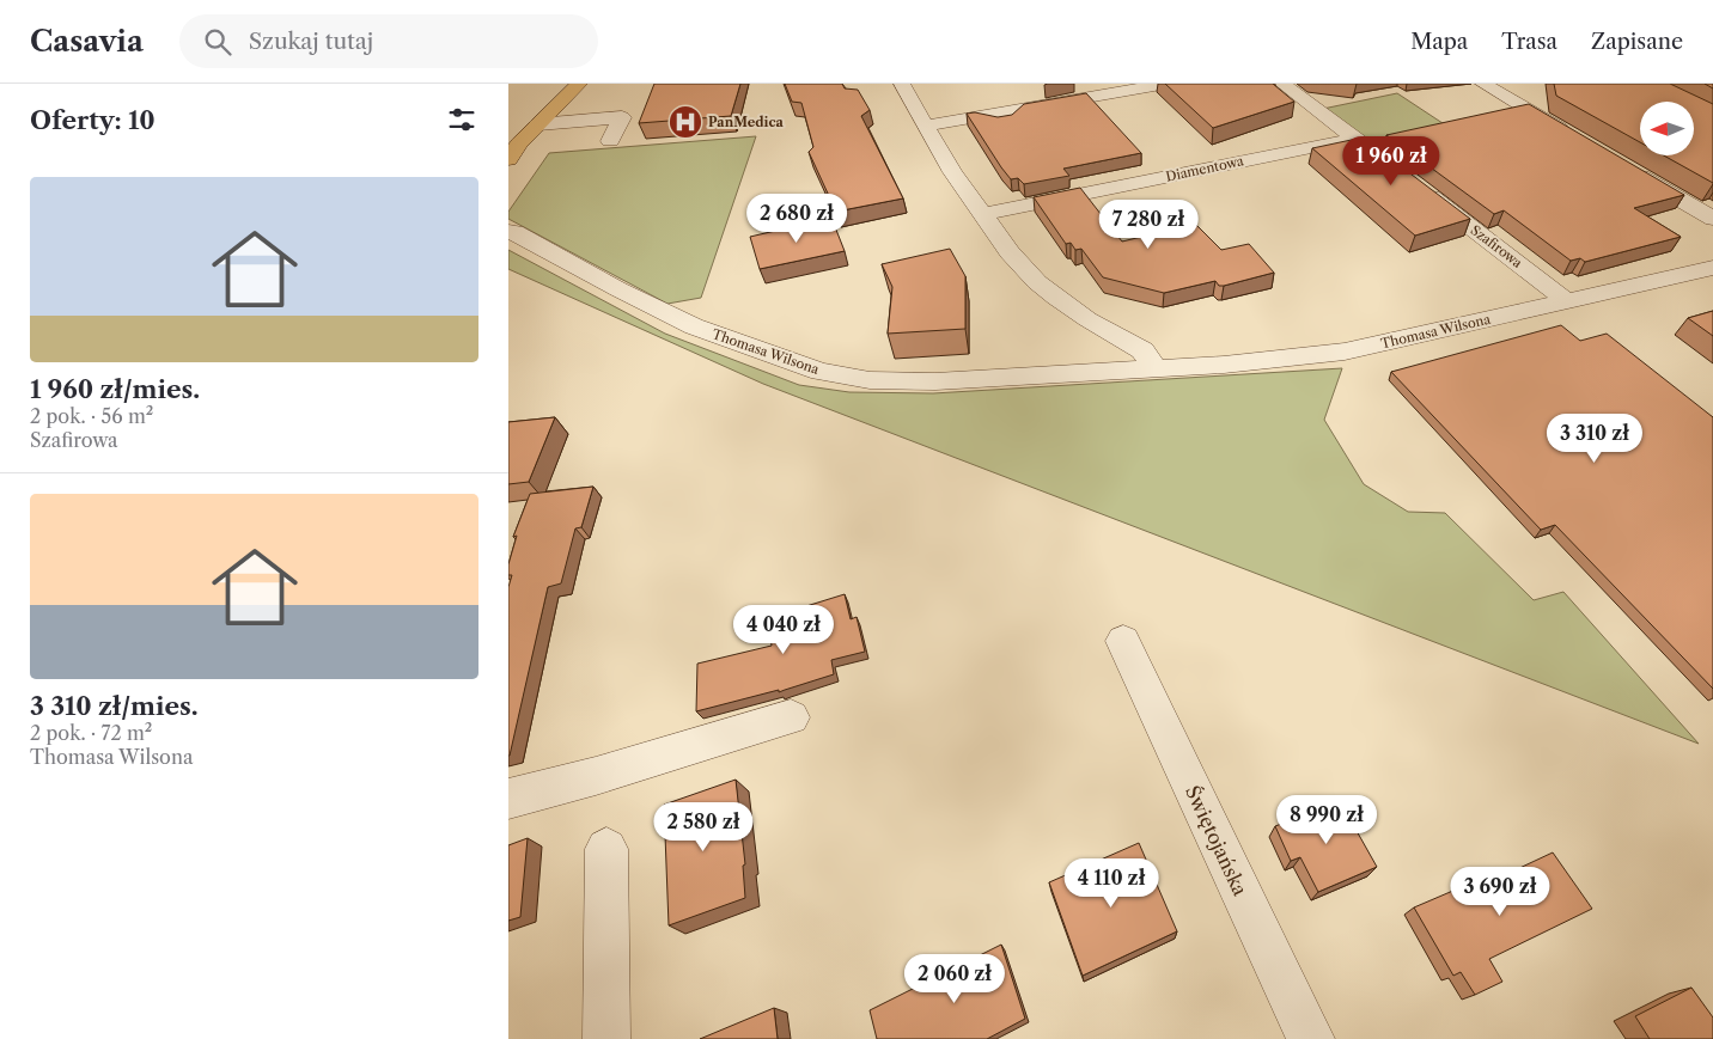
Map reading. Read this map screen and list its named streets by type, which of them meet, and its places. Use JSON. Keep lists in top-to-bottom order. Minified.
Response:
{"streets":{"street":["Diamentowa","Szafirowa","Thomasa Wilsona","Świętojańska"]},"crossings":[["Szafirowa","Thomasa Wilsona"]],"places":{"hospital":["PanMedica"]},"north":"left","page":{"header":"Casavia","search":"Szukaj tutaj","nav":["Mapa","Trasa","Zapisane"],"heading":"Oferty: 10","price":["1 960 zł","2 680 zł","7 280 zł","3 310 zł","4 040 zł","8 990 zł","2 580 zł","4 110 zł","3 690 zł","2 060 zł"],"list":[{"name":"1 960 zł/mies.","note":"2 pok. · 56 m² · Szafirowa"},{"name":"3 310 zł/mies.","note":"2 pok. · 72 m² · Thomasa Wilsona"}]}}
